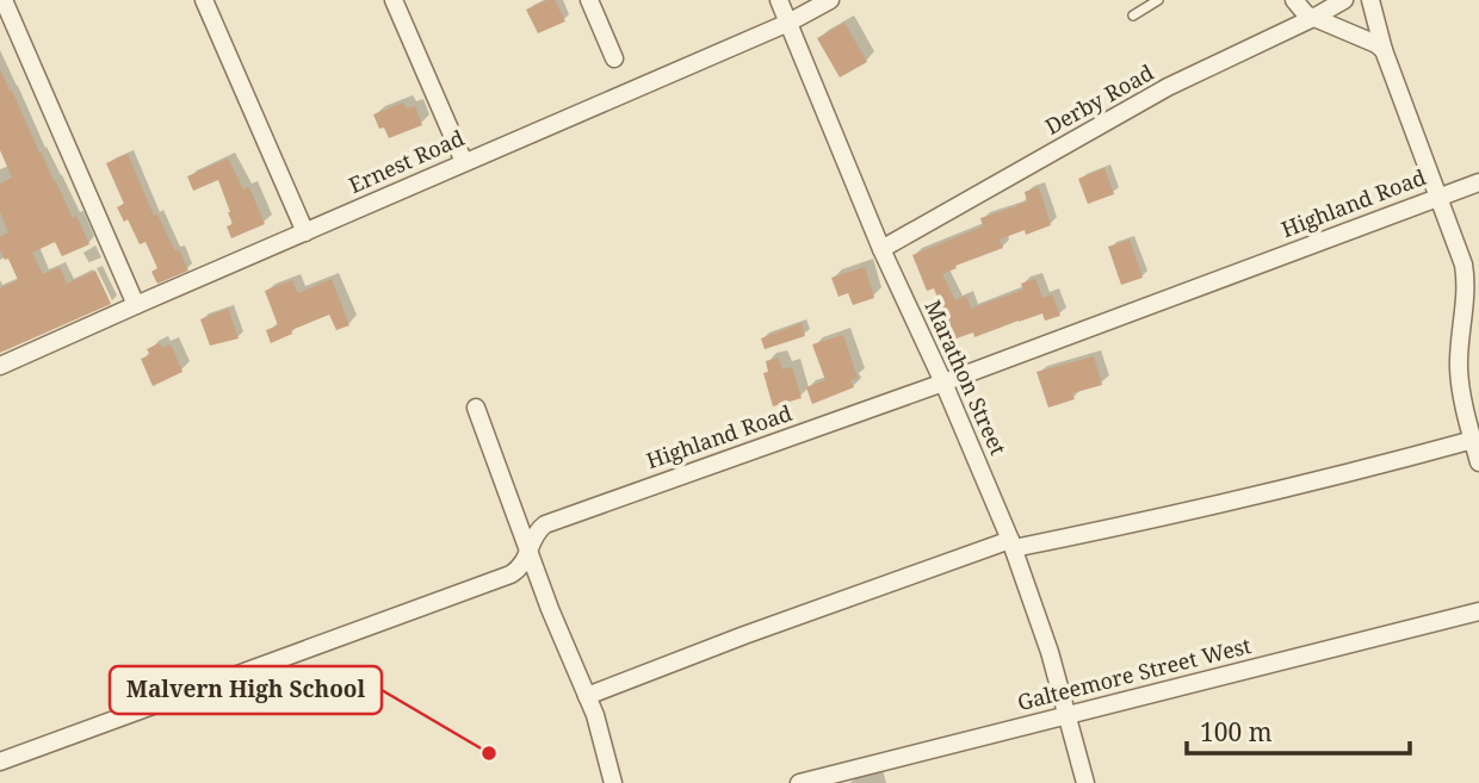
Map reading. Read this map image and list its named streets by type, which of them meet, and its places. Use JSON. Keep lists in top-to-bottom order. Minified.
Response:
{"streets":{"street":["Derby Road","Ernest Road","Highland Road","Marathon Street","Galteemore Street West"]},"crossings":[["Derby Road","Marathon Street"],["Ernest Road","Marathon Street"],["Highland Road","Marathon Street"],["Marathon Street","Galteemore Street West"]],"places":["Malvern High School"],"scale_bar":"100 m"}
